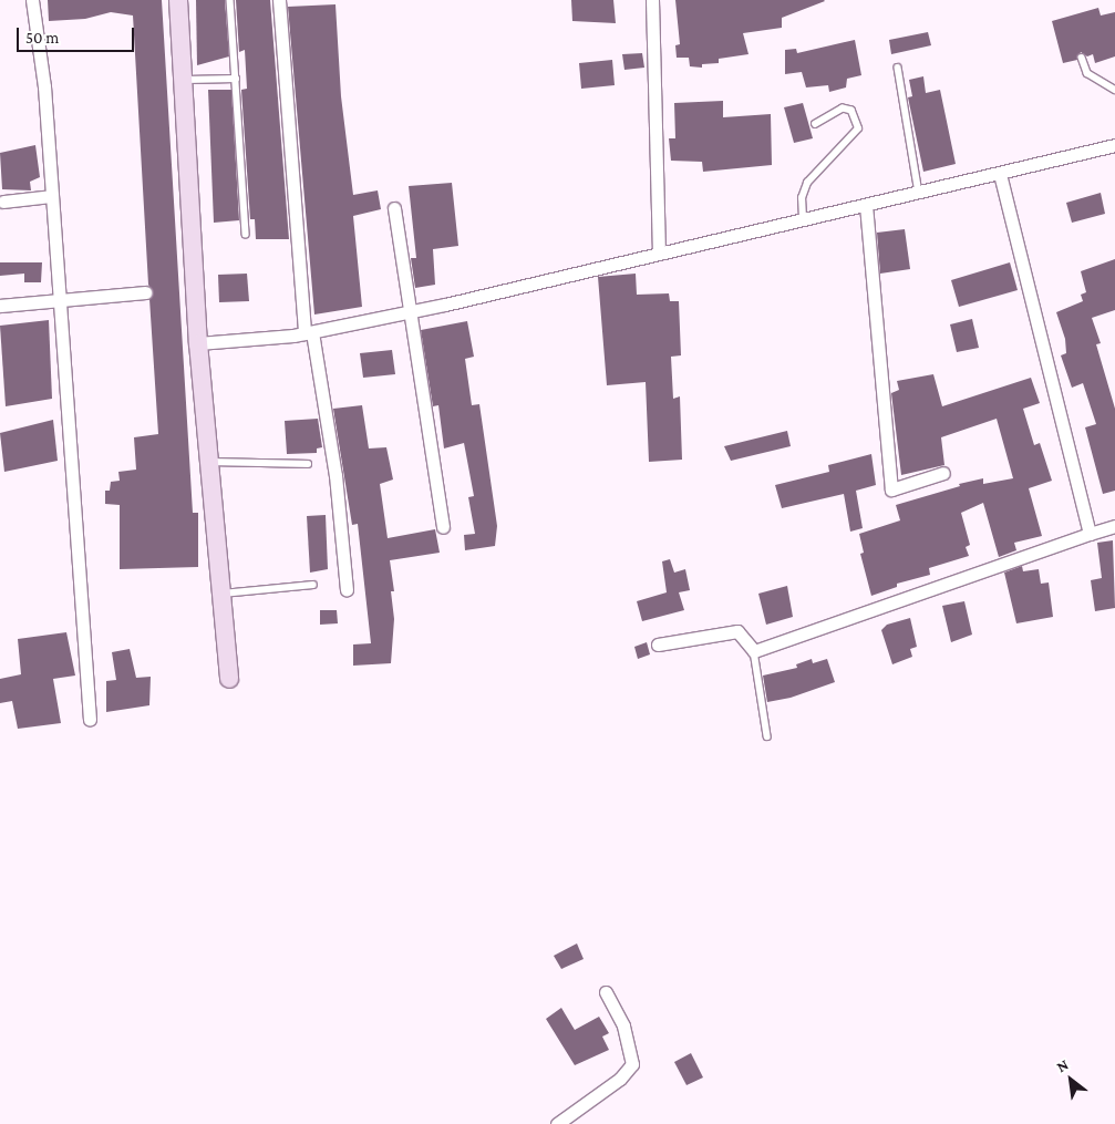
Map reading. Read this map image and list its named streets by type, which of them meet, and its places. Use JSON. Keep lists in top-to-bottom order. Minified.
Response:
{"scale_bar":"50 m","north":"top left"}
